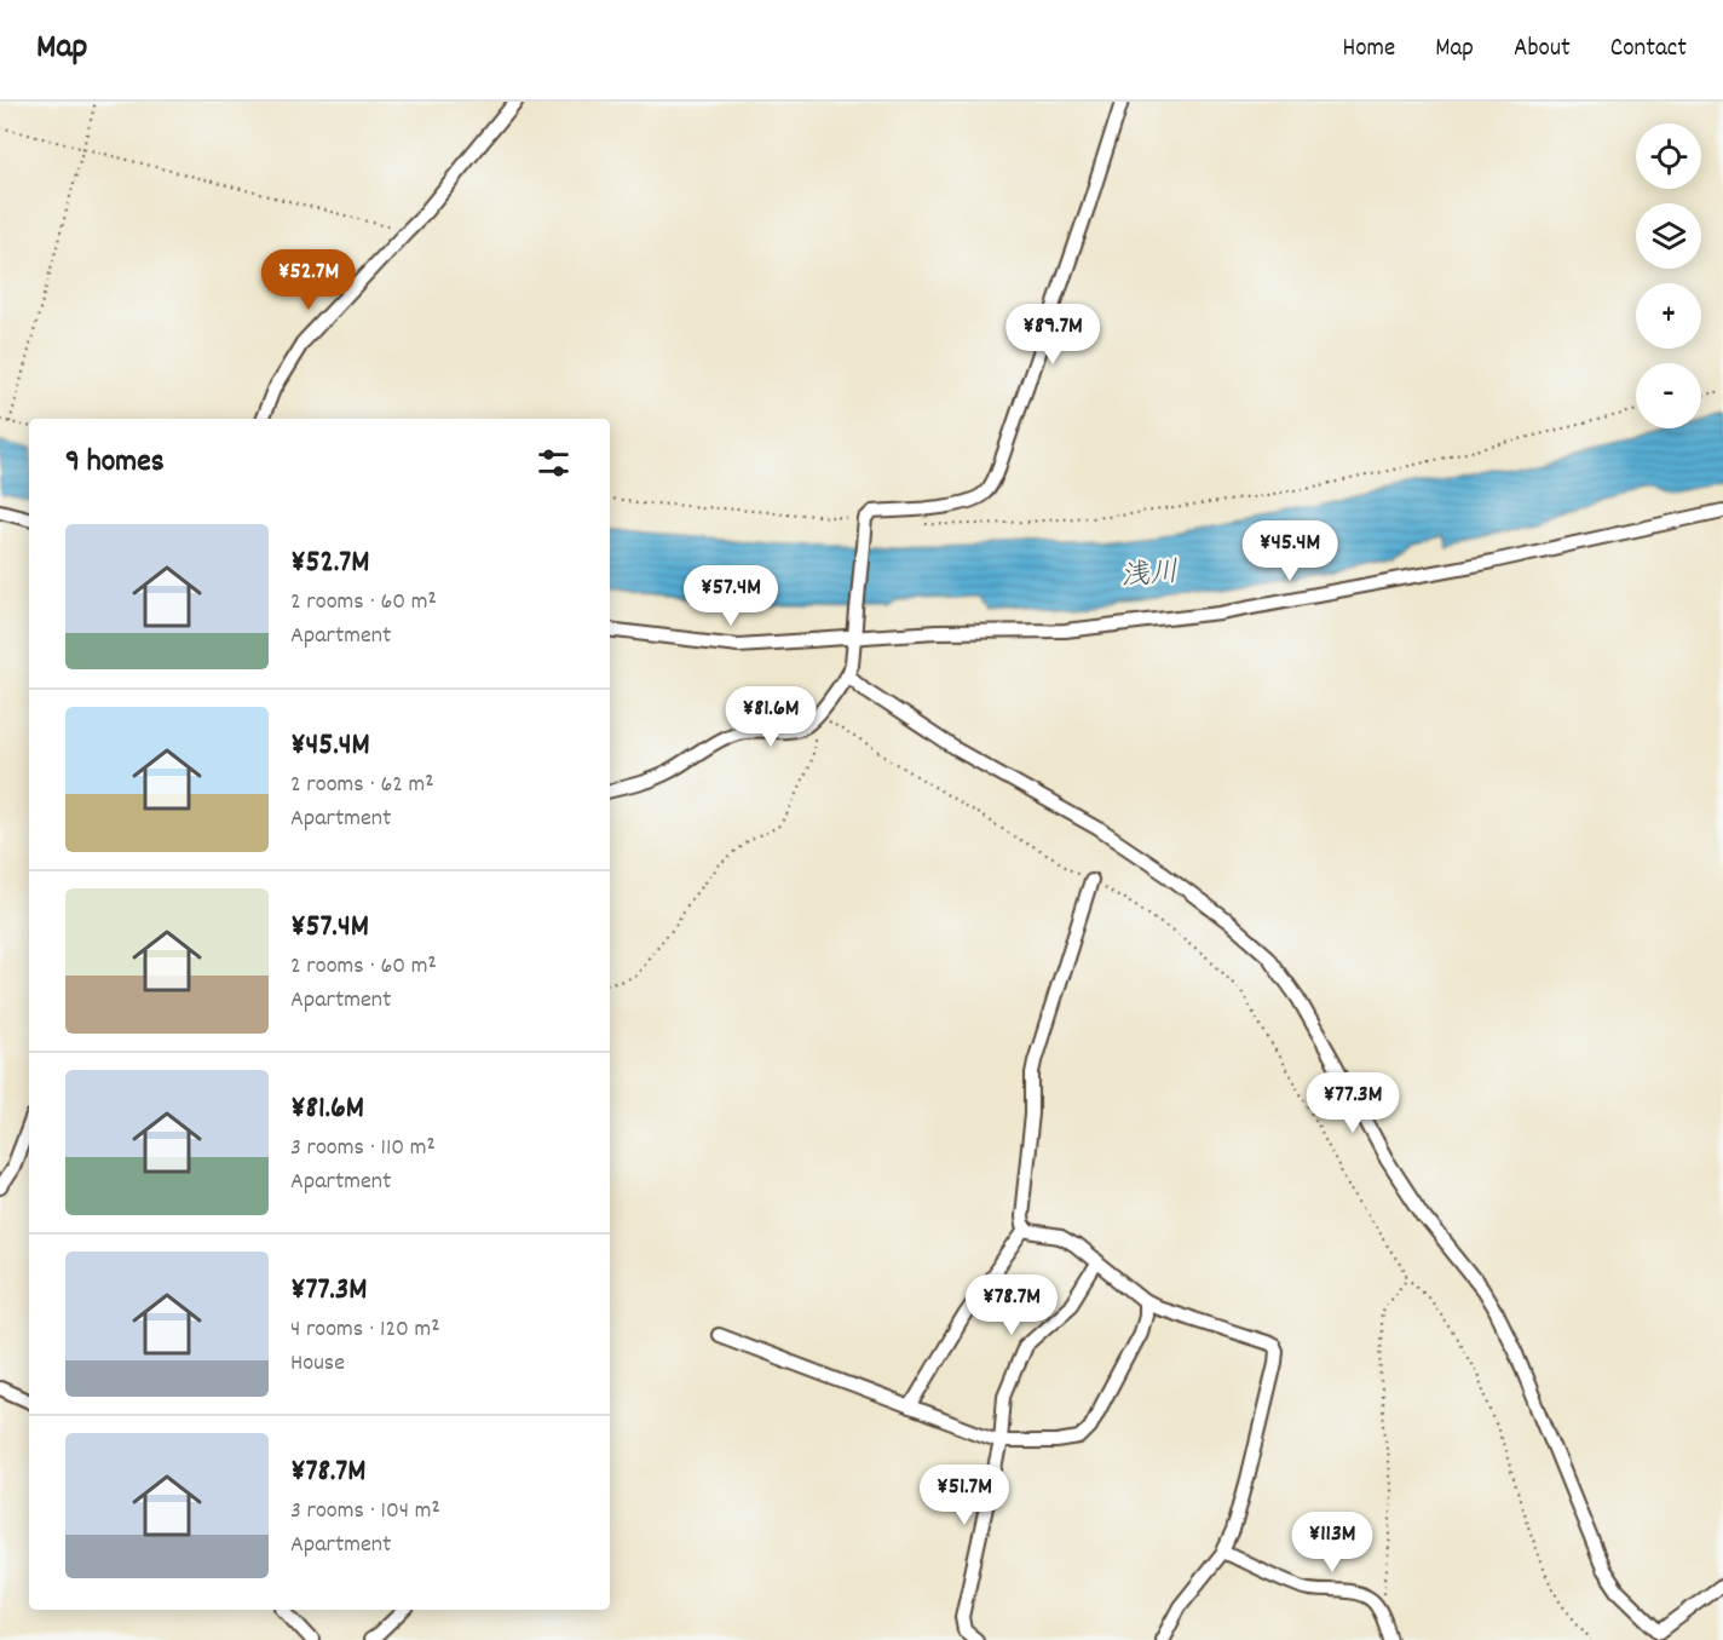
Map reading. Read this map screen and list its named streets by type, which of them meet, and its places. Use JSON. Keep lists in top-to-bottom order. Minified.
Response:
{"water":["浅川"],"page":{"header":"Map","nav":["Home","Map","About","Contact"],"map_buttons":["+","−"],"price":["¥52.7M","¥89.7M","¥45.4M","¥57.4M","¥81.6M","¥77.3M","¥78.7M","¥51.7M","¥113M"],"heading":"9 homes","list":[{"name":"¥52.7M","note":"2 rooms · 60 m² · Apartment"},{"name":"¥45.4M","note":"2 rooms · 62 m² · Apartment"},{"name":"¥57.4M","note":"2 rooms · 60 m² · Apartment"},{"name":"¥81.6M","note":"3 rooms · 110 m² · Apartment"},{"name":"¥77.3M","note":"4 rooms · 120 m² · House"},{"name":"¥78.7M","note":"3 rooms · 104 m² · Apartment"}]}}
